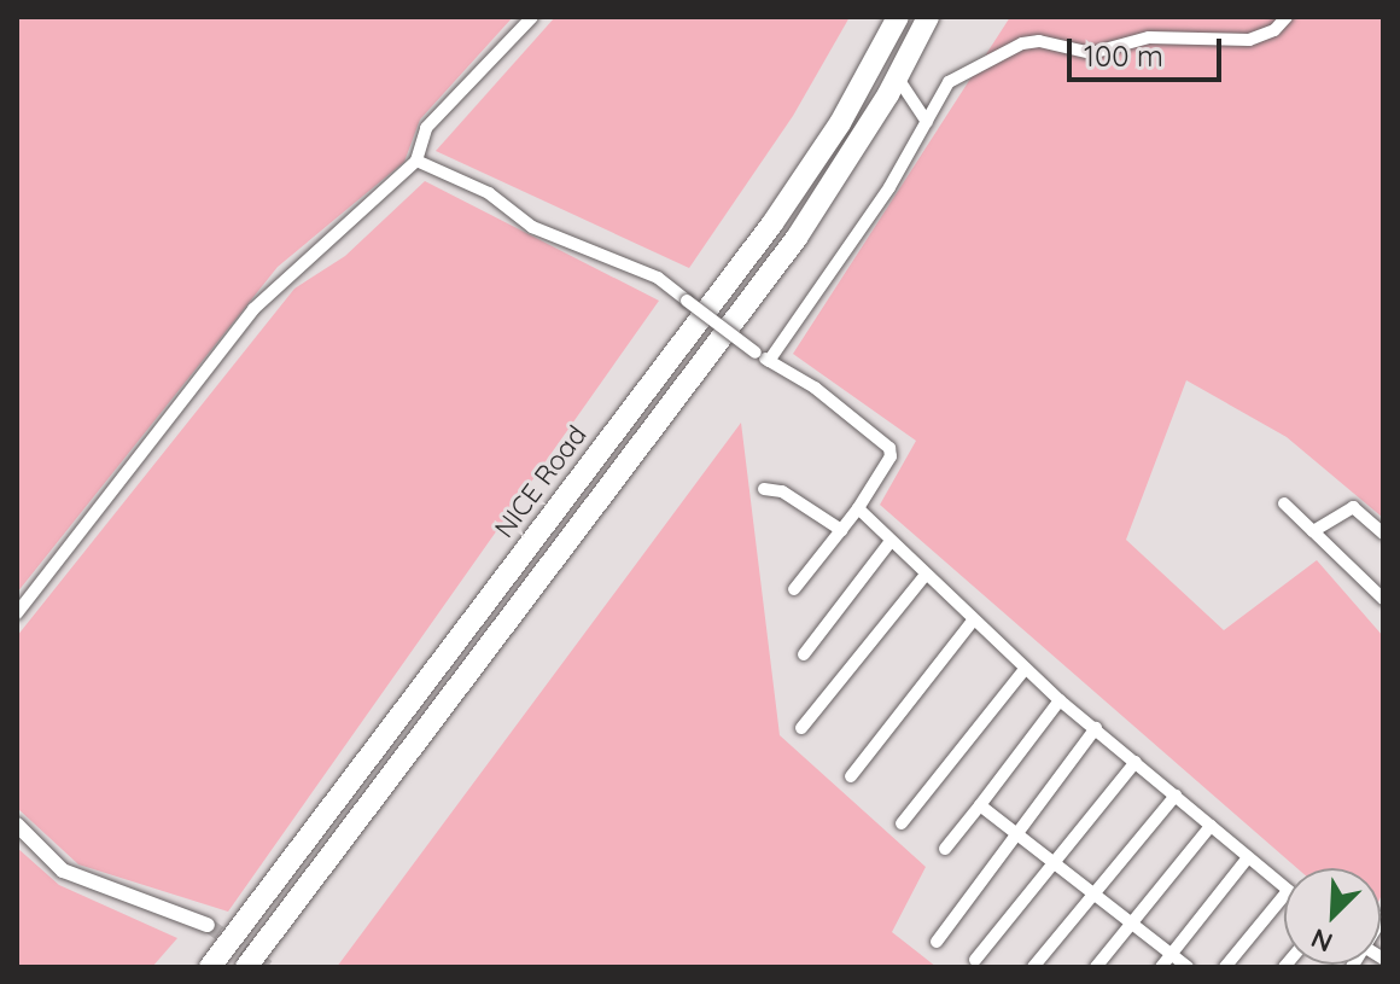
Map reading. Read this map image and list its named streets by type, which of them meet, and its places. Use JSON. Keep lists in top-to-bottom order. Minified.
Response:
{"streets":{"highway":["NICE Road"]},"scale_bar":"100 m","north":"bottom left"}
